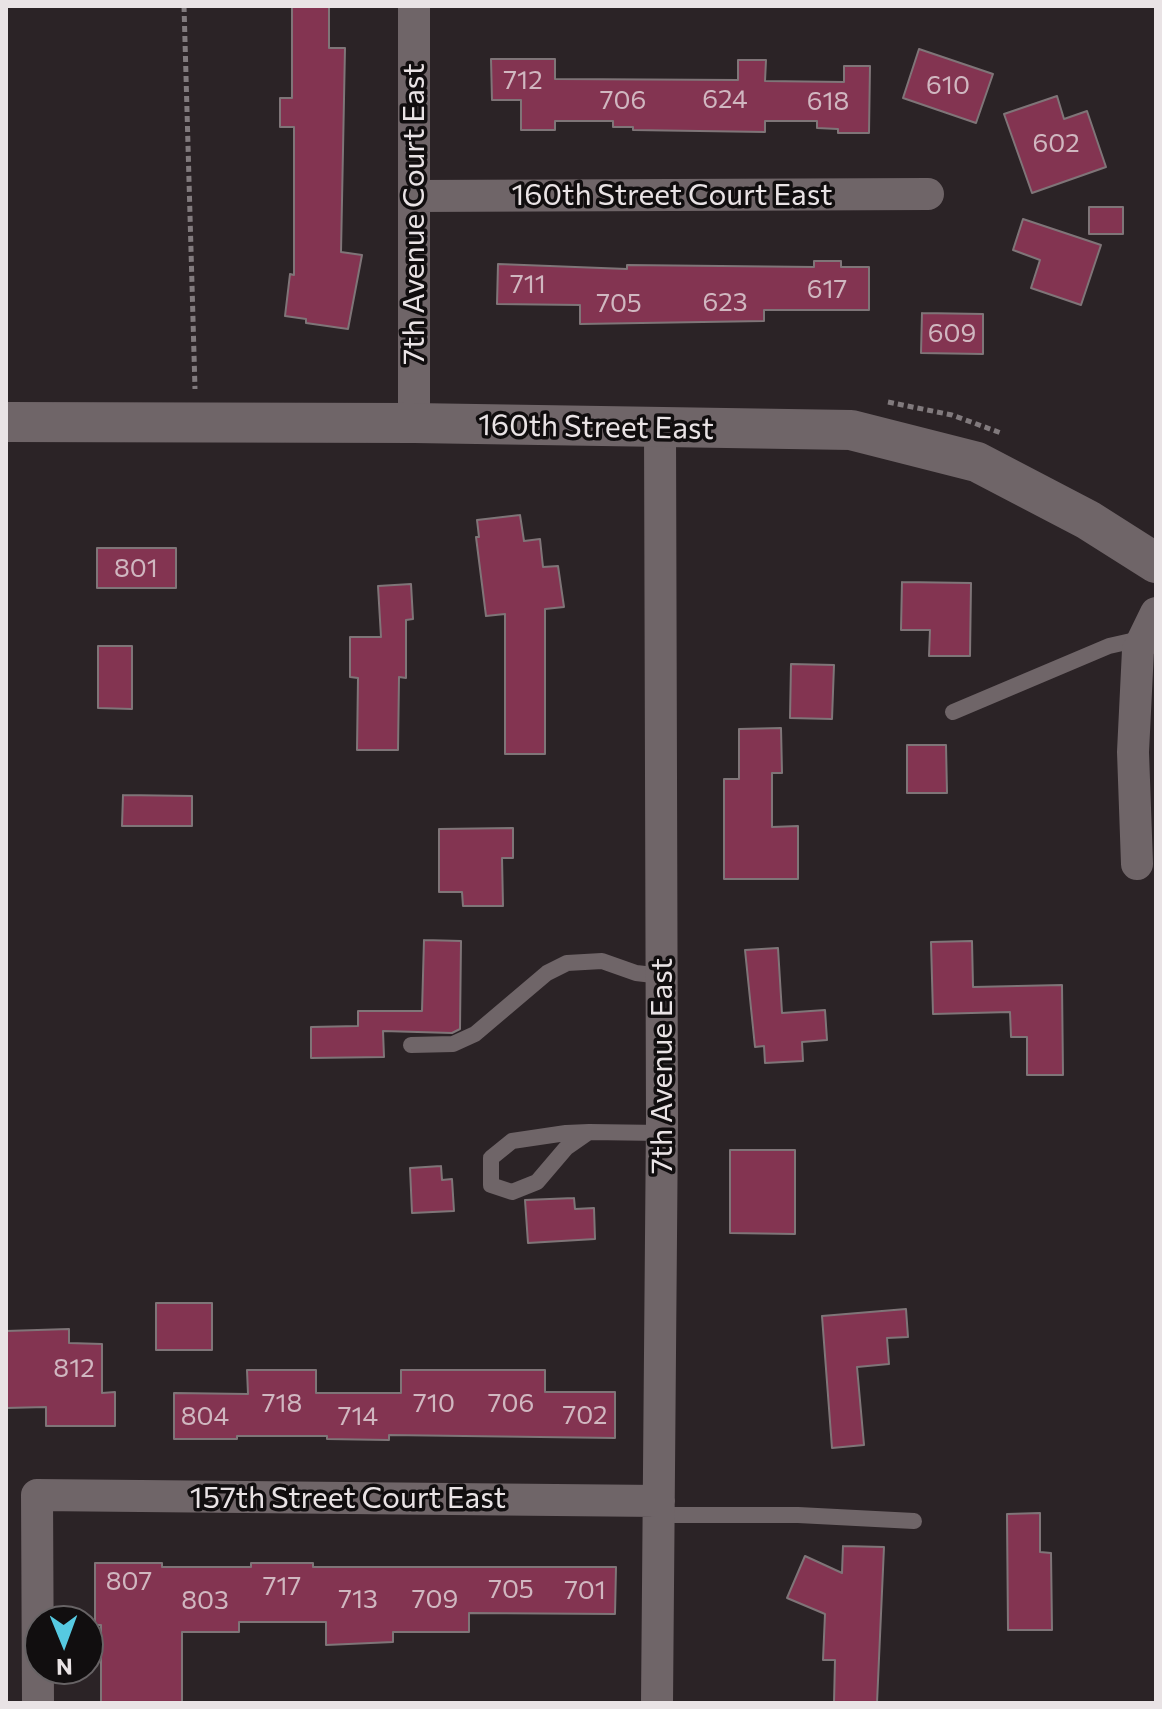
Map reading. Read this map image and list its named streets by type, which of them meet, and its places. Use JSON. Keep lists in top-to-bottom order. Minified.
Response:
{"streets":{"street":["160th Street Court East","7th Avenue Court East","160th Street East","7th Avenue East","157th Street Court East"]},"crossings":[["160th Street Court East","7th Avenue Court East"],["7th Avenue Court East","160th Street East"],["160th Street East","7th Avenue East"],["7th Avenue East","157th Street Court East"]],"house_numbers":["712","610","624","706","618","602","711","617","623","705","609","801","812","718","710","706","702","804","714","807","717","705","701","713","709","803"],"north":"bottom"}
